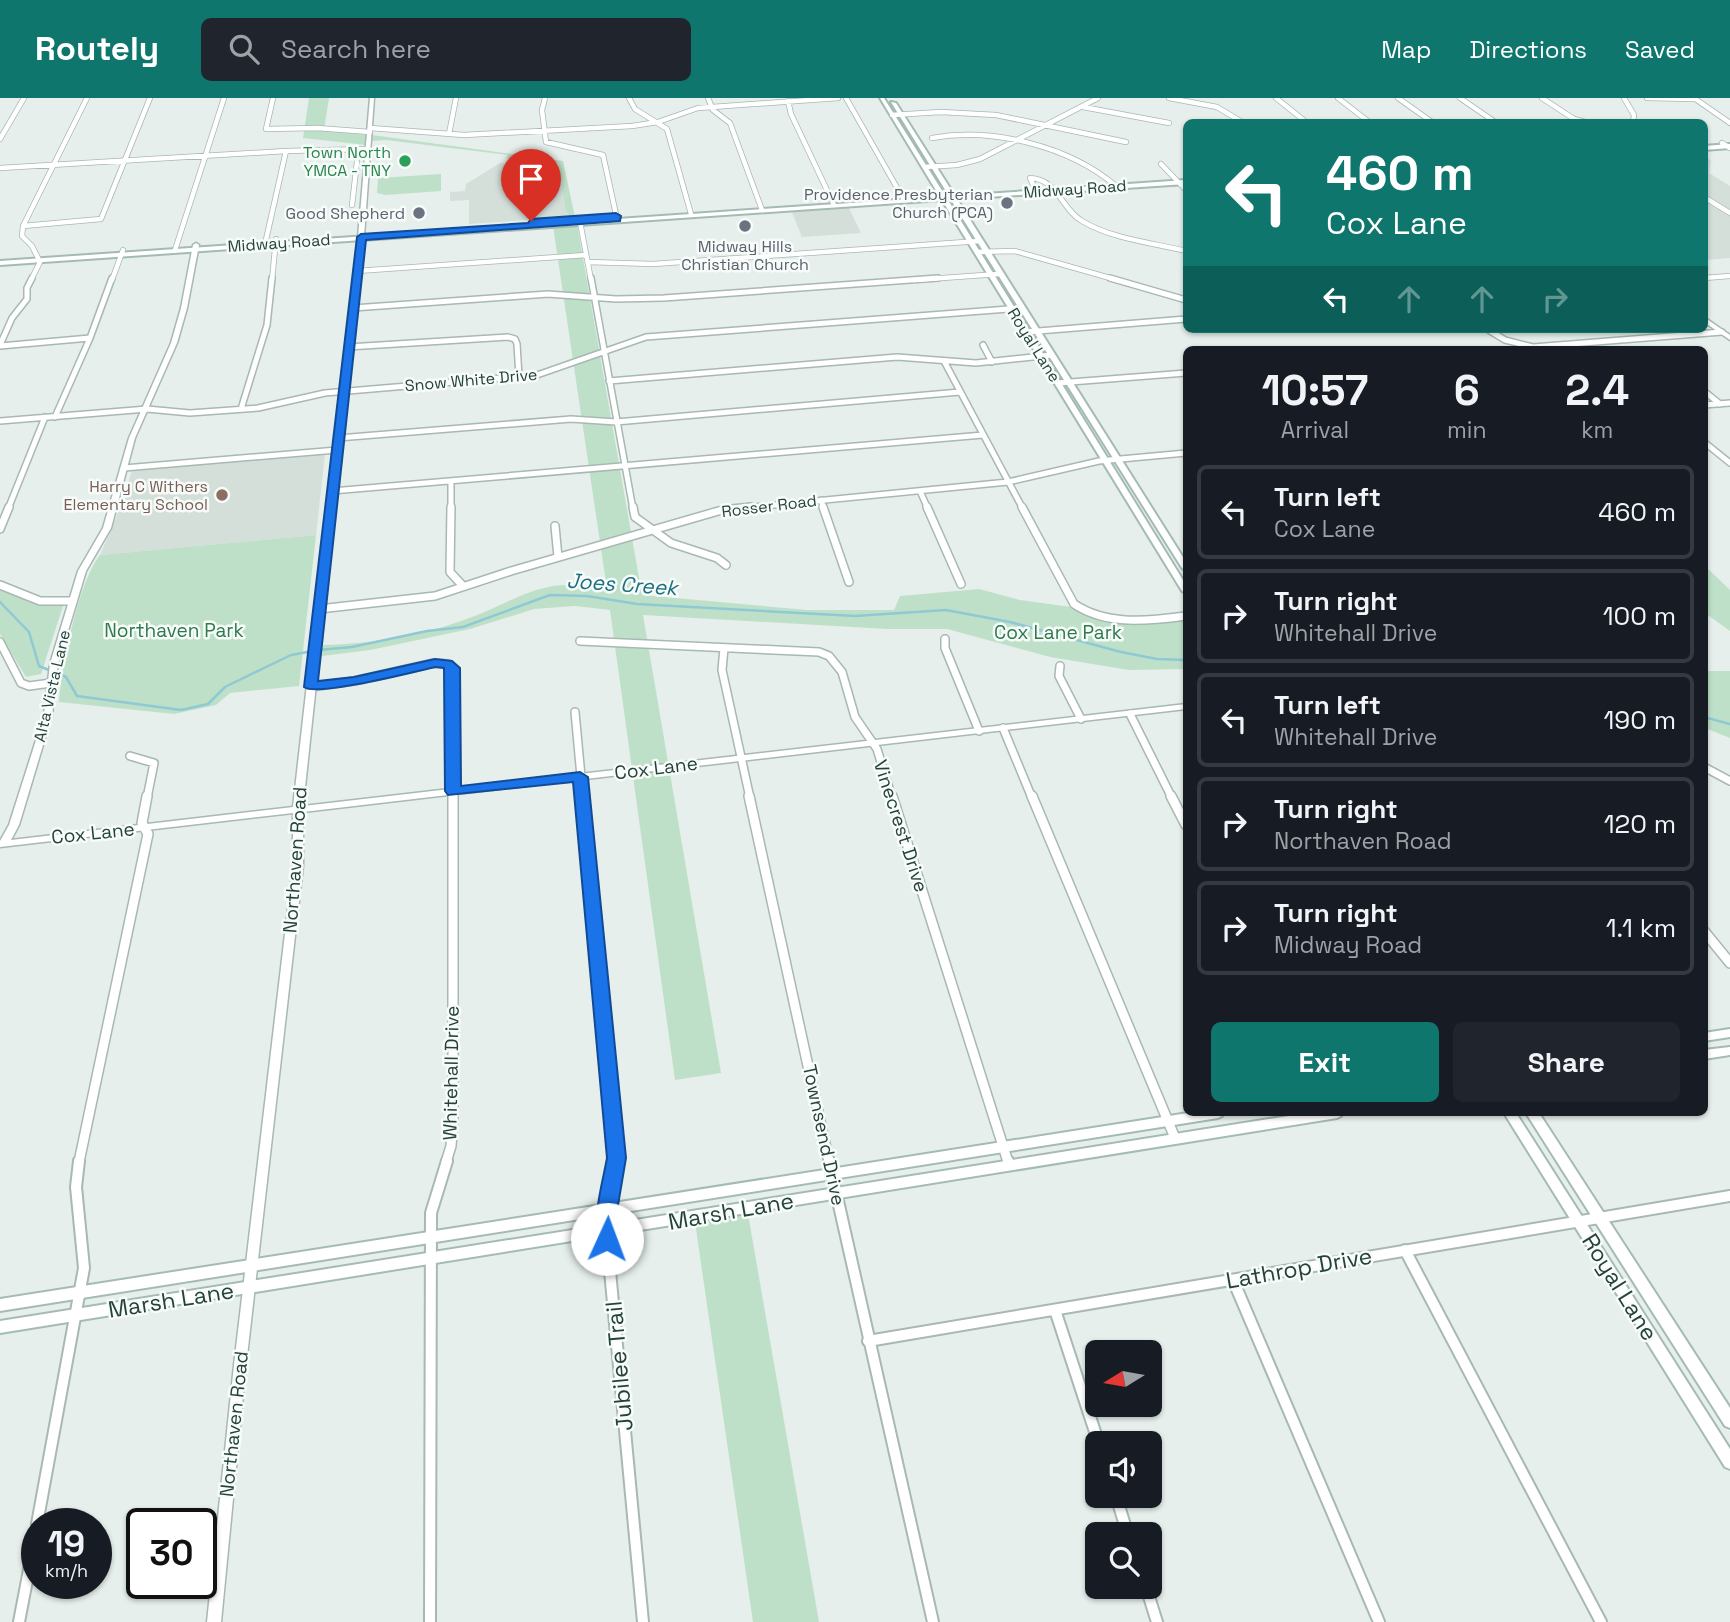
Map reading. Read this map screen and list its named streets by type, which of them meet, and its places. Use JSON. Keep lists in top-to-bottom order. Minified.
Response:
{"streets":{"main road":["Midway Road","Royal Lane","Marsh Lane"],"street":["Snow White Drive","Rosser Road","Alta Vista Lane","Cox Lane","Vinecrest Drive","Northaven Road","Whitehall Drive","Townsend Drive","Lathrop Drive","Jubilee Trail"]},"crossings":[["Midway Road","Royal Lane"],["Midway Road","Alta Vista Lane"],["Midway Road","Northaven Road"],["Royal Lane","Snow White Drive"],["Royal Lane","Rosser Road"],["Royal Lane","Lathrop Drive"],["Snow White Drive","Alta Vista Lane"],["Snow White Drive","Northaven Road"],["Rosser Road","Northaven Road"],["Alta Vista Lane","Cox Lane"],["Cox Lane","Vinecrest Drive"],["Cox Lane","Northaven Road"],["Cox Lane","Whitehall Drive"],["Cox Lane","Townsend Drive"],["Cox Lane","Jubilee Trail"],["Vinecrest Drive","Townsend Drive"],["Vinecrest Drive","Marsh Lane"],["Northaven Road","Whitehall Drive"],["Northaven Road","Marsh Lane"],["Whitehall Drive","Marsh Lane"],["Townsend Drive","Marsh Lane"],["Townsend Drive","Lathrop Drive"],["Marsh Lane","Jubilee Trail"]],"water":["Joes Creek"],"parks":["Northaven Park","Cox Lane Park"],"places":["Town North YMCA - TNY","Providence Presbyterian Church (PCA)","Good Shepherd","Midway Hills Christian Church","Harry C Withers Elementary School"],"north":"left","page":{"header":"Routely","search":"Search here","nav":["Map","Directions","Saved"],"turn":["460 m","Cox Lane"],"eta":["10:57","Arrival","6","min","2.4","km"],"list":[{"name":"Turn left","note":"Cox Lane","value":"460 m"},{"name":"Turn right","note":"Whitehall Drive","value":"100 m"},{"name":"Turn left","note":"Whitehall Drive","value":"190 m"},{"name":"Turn right","note":"Northaven Road","value":"120 m"},{"name":"Turn right","note":"Midway Road","value":"1.1 km"}],"buttons":["Exit","Share"],"speed":"19 km/h","limit":"30"}}
